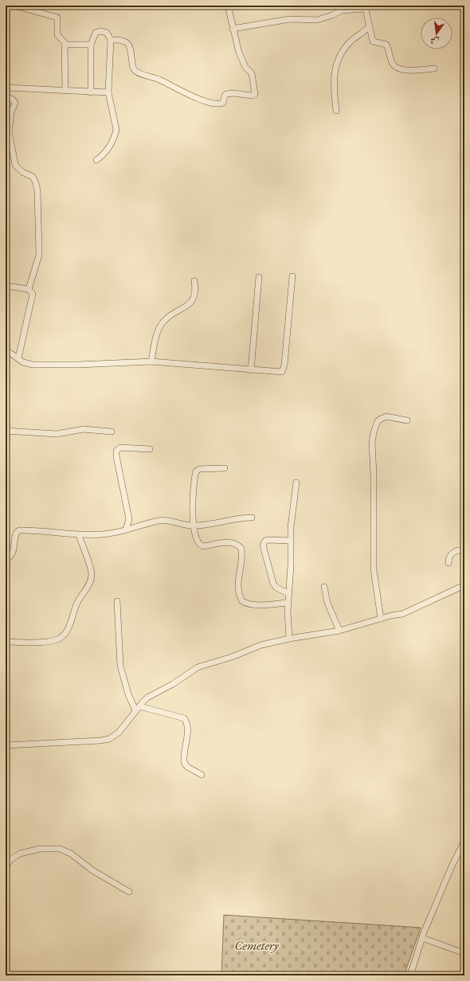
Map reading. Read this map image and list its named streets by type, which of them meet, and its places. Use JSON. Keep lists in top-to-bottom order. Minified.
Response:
{"parks":["Cemetery"],"north":"bottom"}
